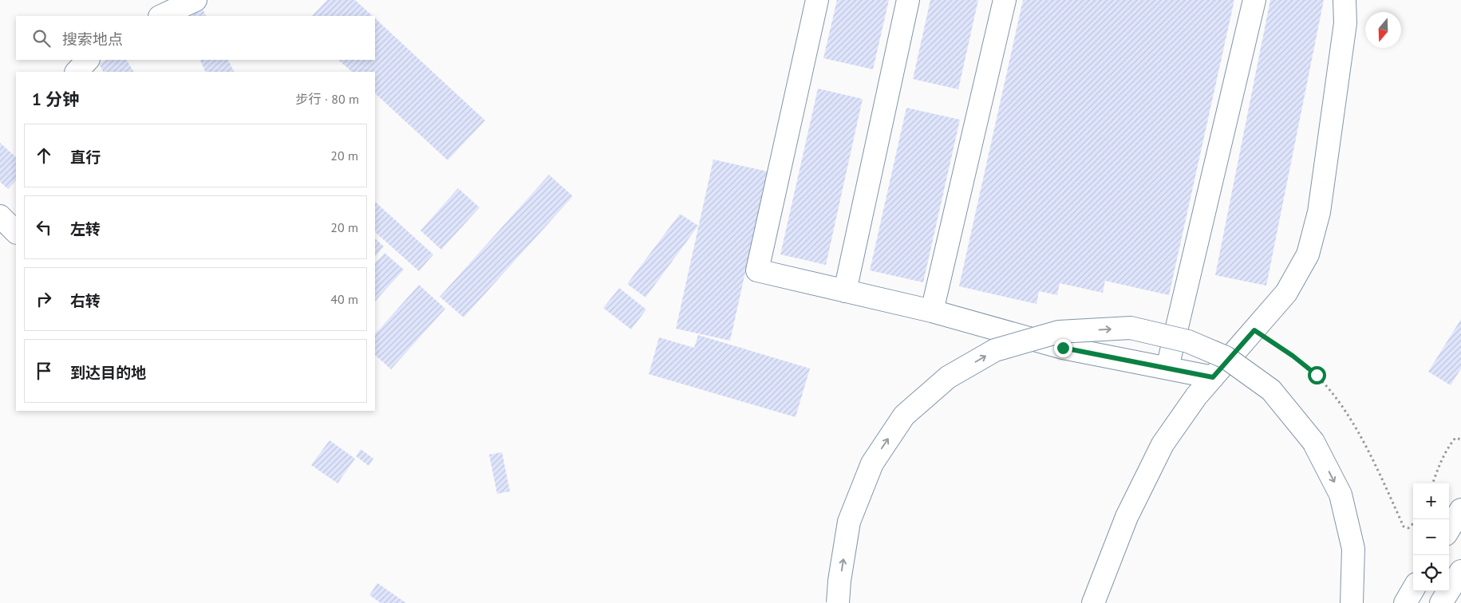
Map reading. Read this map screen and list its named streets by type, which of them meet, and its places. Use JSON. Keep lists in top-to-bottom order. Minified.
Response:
{"north":"bottom","page":{"search":"搜索地点","heading":["1 分钟","步行 · 80 m"],"list":[["直行","20 m"],["左转","20 m"],["右转","40 m"],"到达目的地"],"map_buttons":["+","−"]}}
